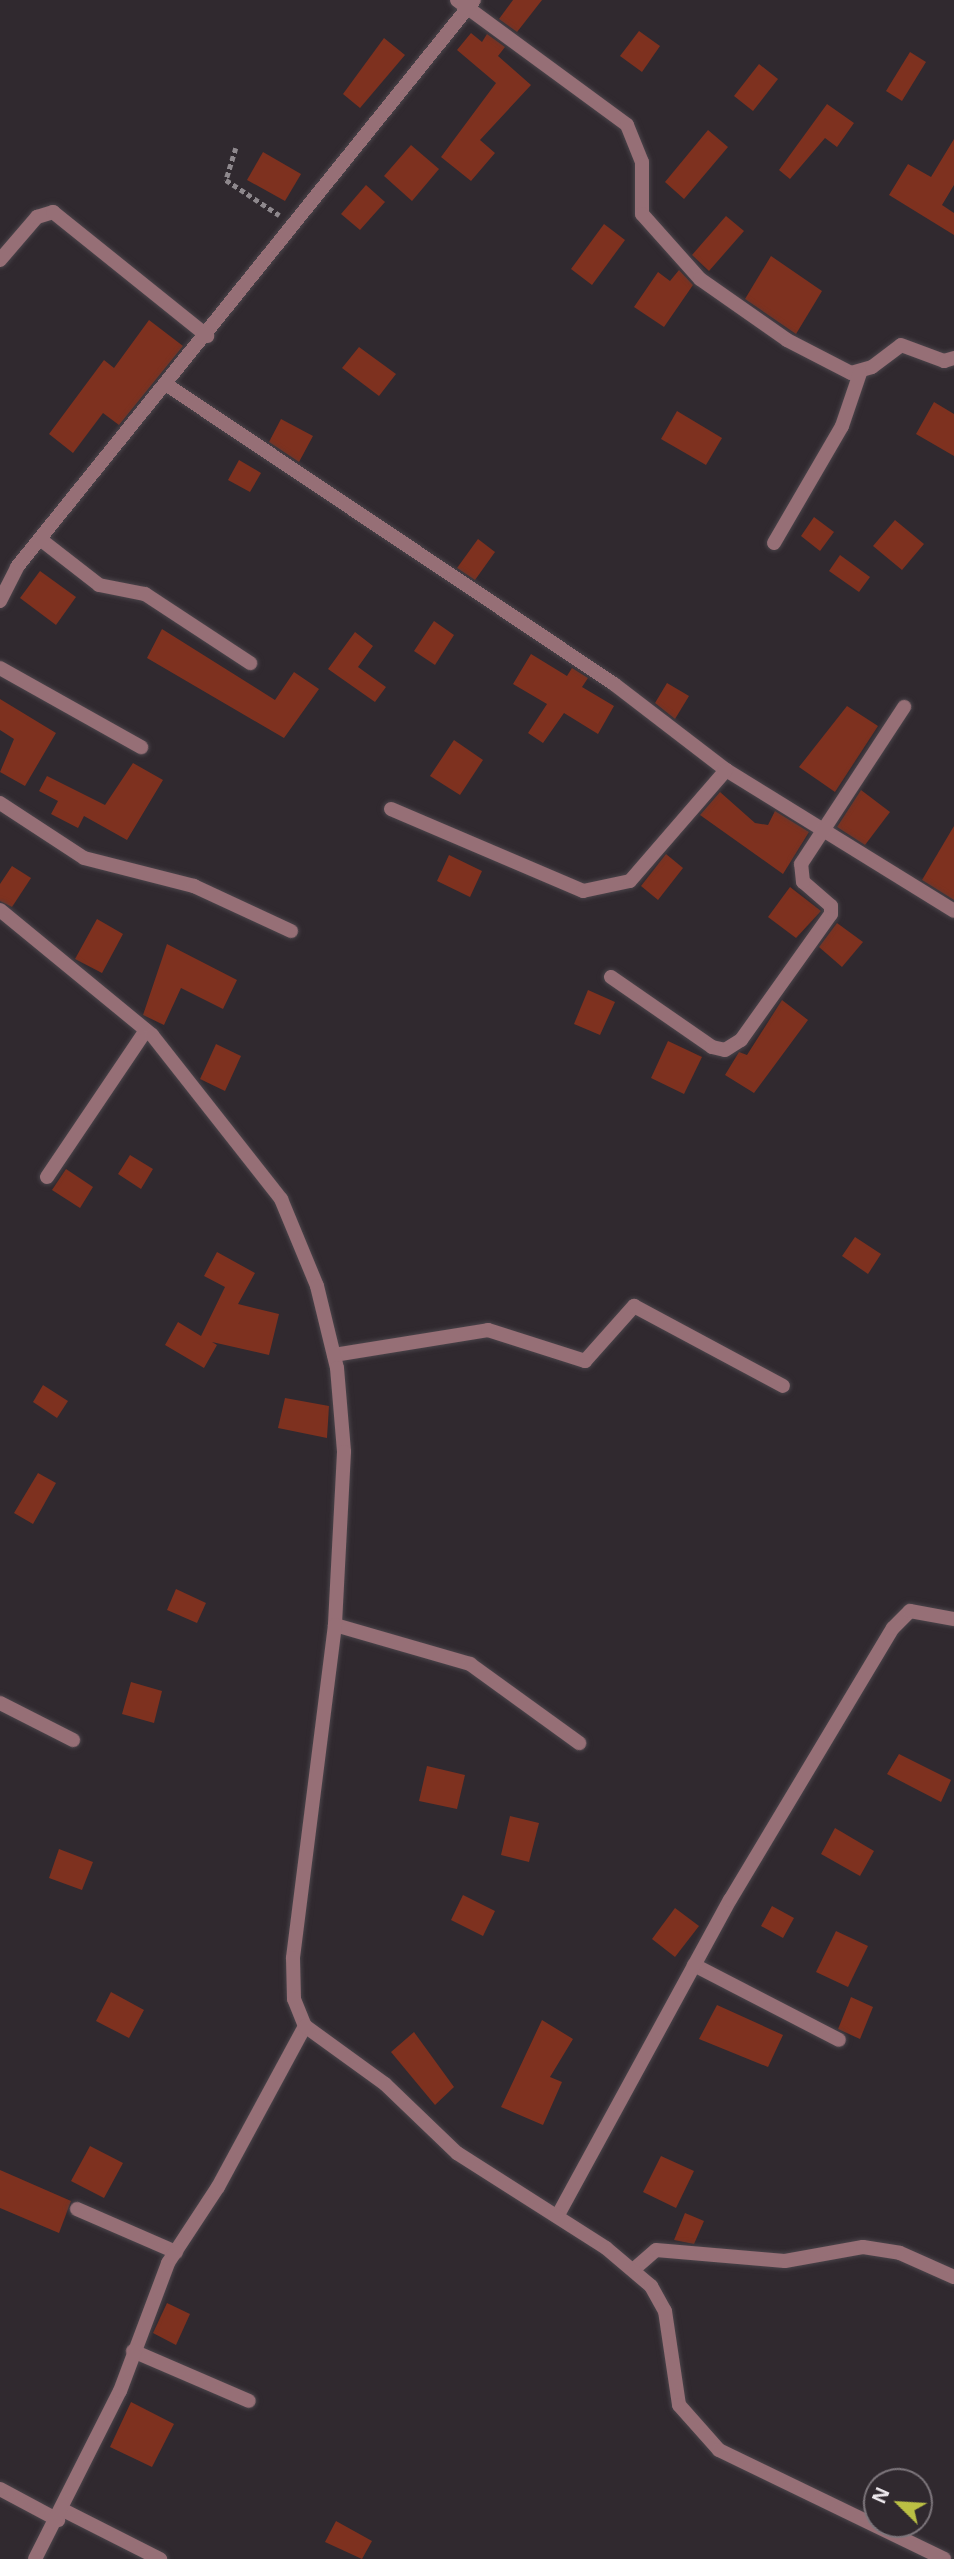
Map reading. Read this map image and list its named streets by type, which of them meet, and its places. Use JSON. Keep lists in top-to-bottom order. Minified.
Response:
{"north":"top left"}
